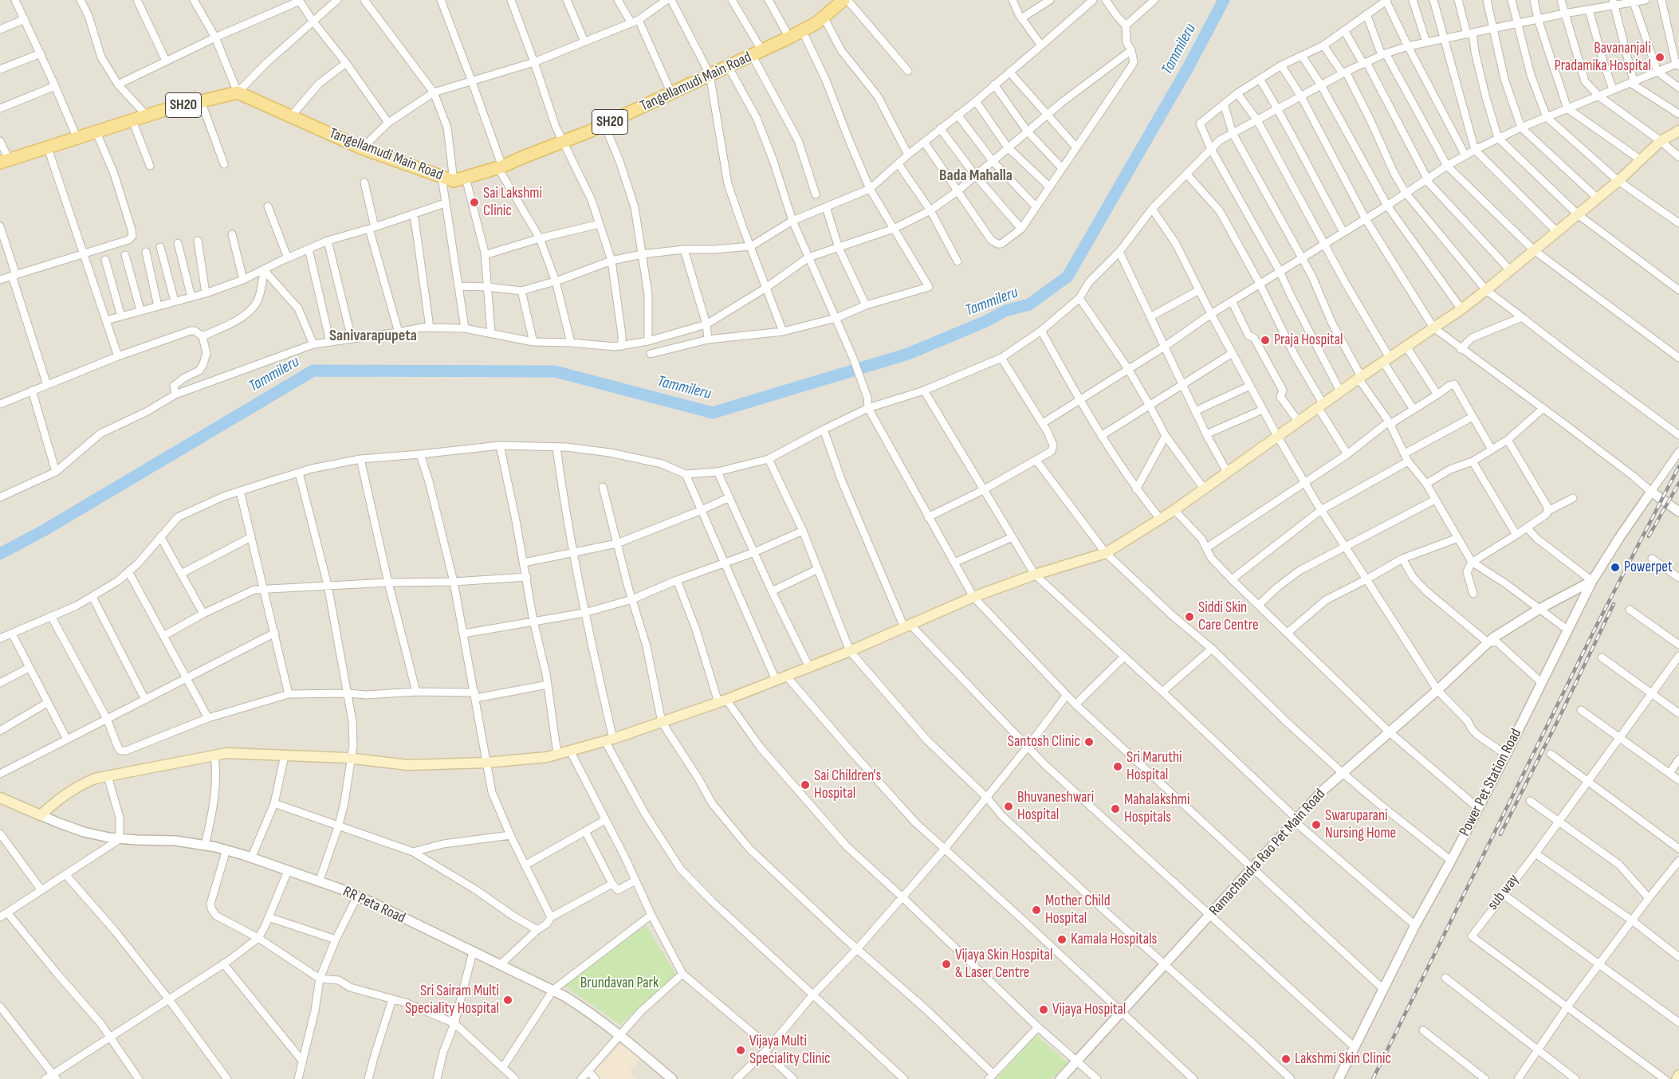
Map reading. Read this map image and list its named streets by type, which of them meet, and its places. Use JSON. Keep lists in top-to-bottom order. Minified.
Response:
{"streets":{"main road":["Tangellamudi Main Road","SH20"],"street":["Power Pet Station Road","Ramachandra Rao Pet Main Road","sub way","RR Peta Road"]},"crossings":[["Tangellamudi Main Road","SH20"],["Power Pet Station Road","Ramachandra Rao Pet Main Road"]],"districts":["Bada Mahalla","Sanivarapupeta"],"water":["Tammileru"],"parks":["Brundavan Park"],"places":["Bavananjali Pradamika Hospital","Sai Lakshmi Clinic","Praja Hospital","Powerpet","Siddi Skin Care Centre","Santosh Clinic","Sri Maruthi Hospital","Sai Children's Hospital","Bhuvaneshwari Hospital","Mahalakshmi Hospitals","Swaruparani Nursing Home","Mother Child Hospital","Kamala Hospitals","Vijaya Skin Hospital & Laser Centre","Sri Sairam Multi Speciality Hospital","Vijaya Hospital","Vijaya Multi Speciality Clinic","Lakshmi Skin Clinic"]}
